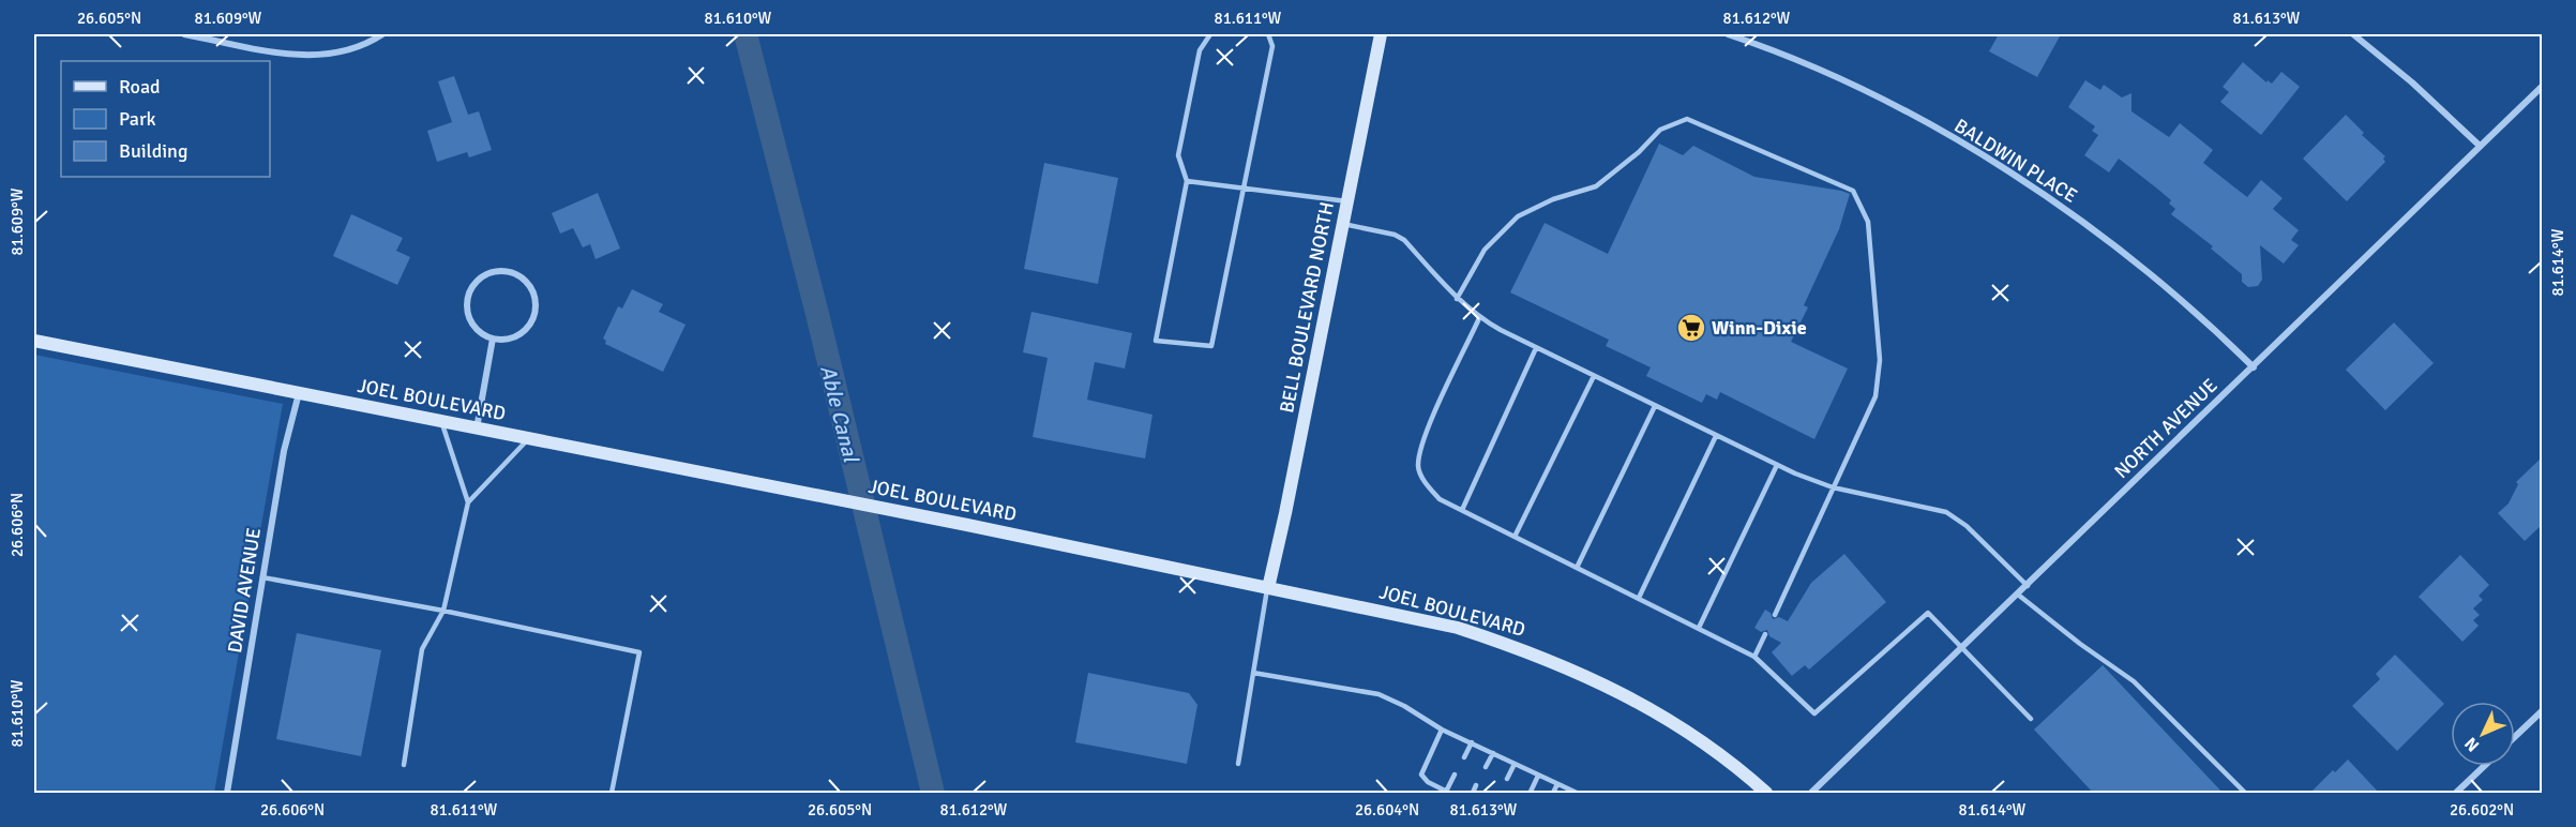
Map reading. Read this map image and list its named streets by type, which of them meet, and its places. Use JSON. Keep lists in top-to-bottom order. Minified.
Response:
{"streets":{"main road":["BELL BOULEVARD NORTH","JOEL BOULEVARD"],"street":["BALDWIN PLACE","NORTH AVENUE","DAVID AVENUE"]},"crossings":[["BALDWIN PLACE","NORTH AVENUE"],["BELL BOULEVARD NORTH","JOEL BOULEVARD"],["JOEL BOULEVARD","DAVID AVENUE"]],"water":["Able Canal"],"places":{"supermarket":["Winn-Dixie"]},"legend":["Road","Park","Building"],"north":"bottom left","coordinates":["26.605°N","81.609°W","81.610°W","81.611°W","81.612°W","81.613°W","81.614°W","26.606°N","26.604°N","26.602°N"]}
